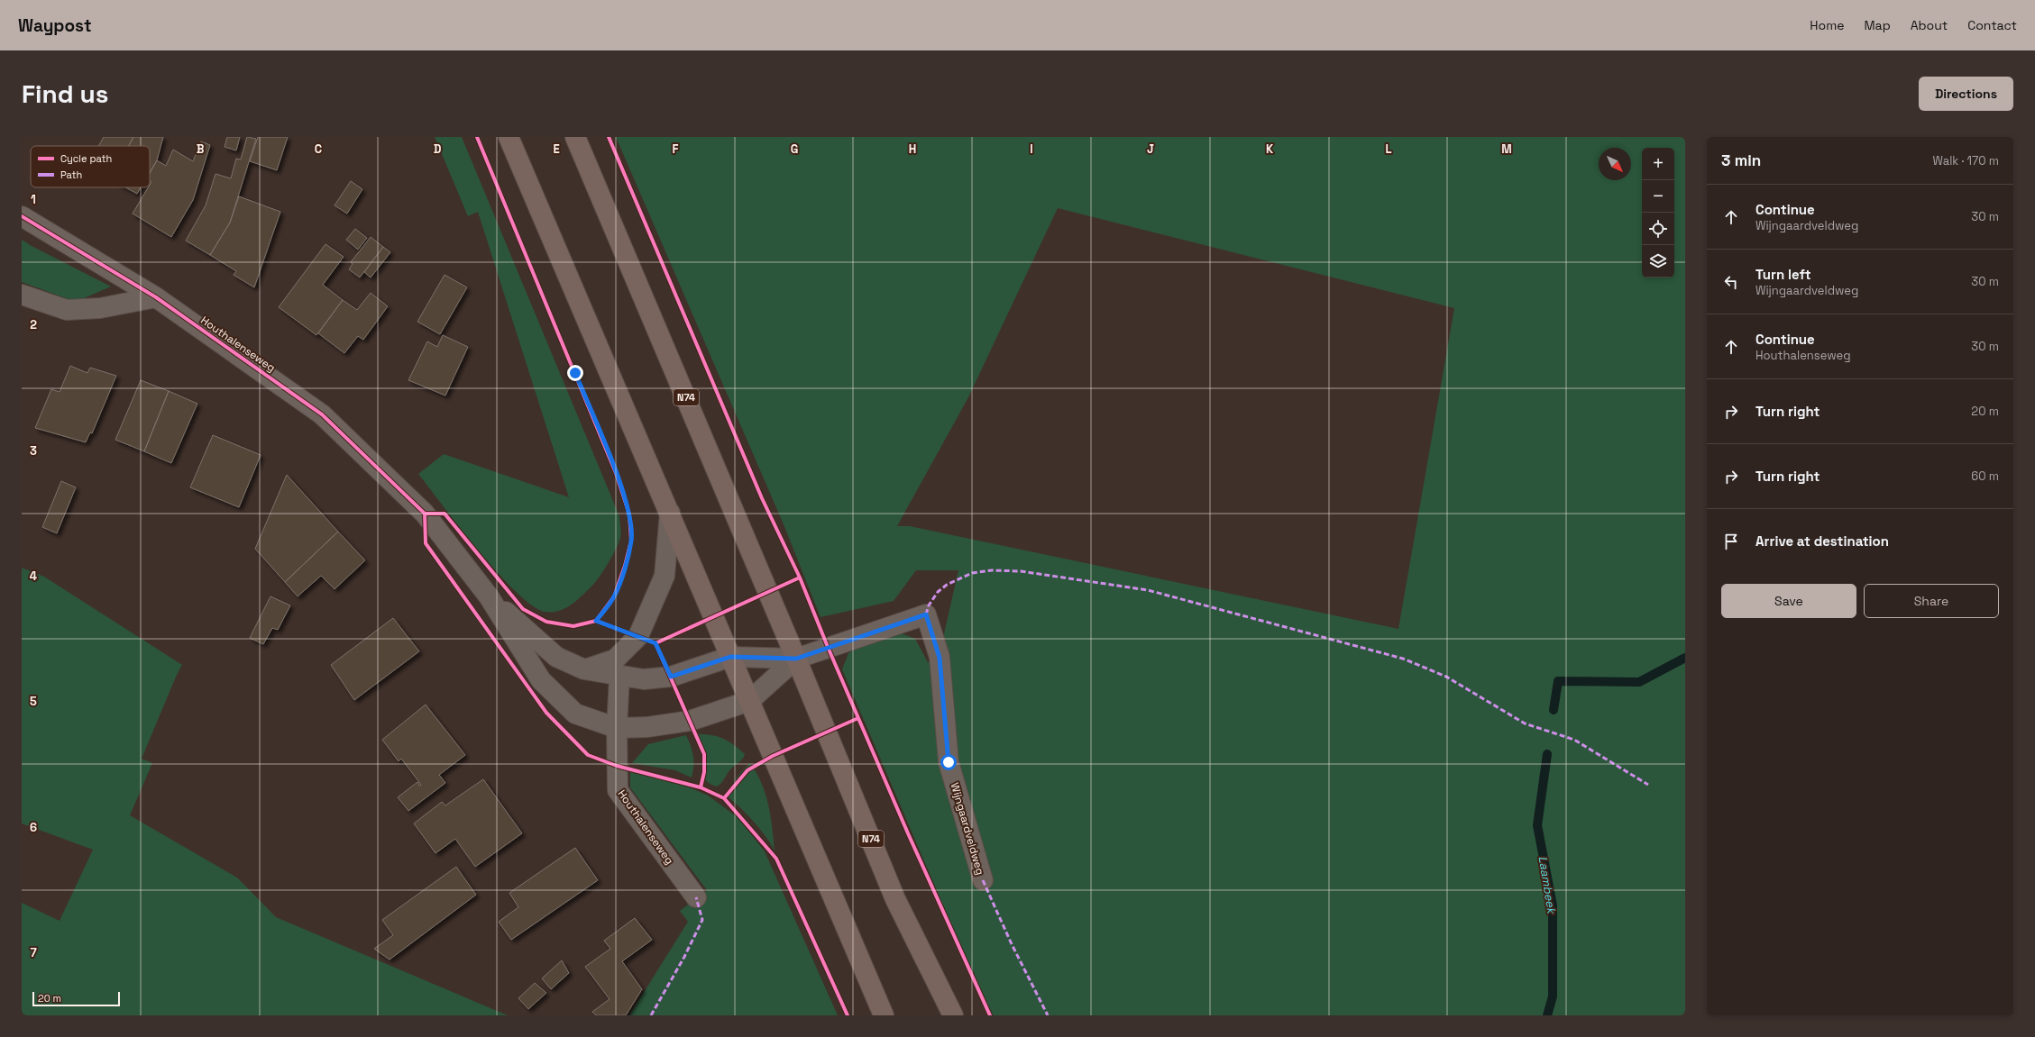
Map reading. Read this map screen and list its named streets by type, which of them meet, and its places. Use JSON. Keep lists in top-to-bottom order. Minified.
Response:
{"streets":{"highway":["N74"],"street":["Houthalenseweg","Wijngaardveldweg"]},"crossings":[["Houthalenseweg","N74"],["Houthalenseweg","Wijngaardveldweg"],["N74","Wijngaardveldweg"]],"water":["Laambeek"],"legend":["Cycle path","Path"],"scale_bar":"20 m","north":"bottom right","page":{"header":"Waypost","nav":["Home","Map","About","Contact"],"buttons":["Directions",["Save","Share"]],"title":"Find us","heading":["3 min","Walk · 170 m"],"map_buttons":["+","−"],"list":[["Continue","Wijngaardveldweg","30 m"],["Turn left","Wijngaardveldweg","30 m"],["Continue","Houthalenseweg","30 m"],["Turn right","20 m"],["Turn right","60 m"],"Arrive at destination"],"scale":"20 m"},"grid":{"columns":["B","C","D","E","F","G","H","I","J","K","L","M"],"rows":["1","2","3","4","5","6","7"]}}
